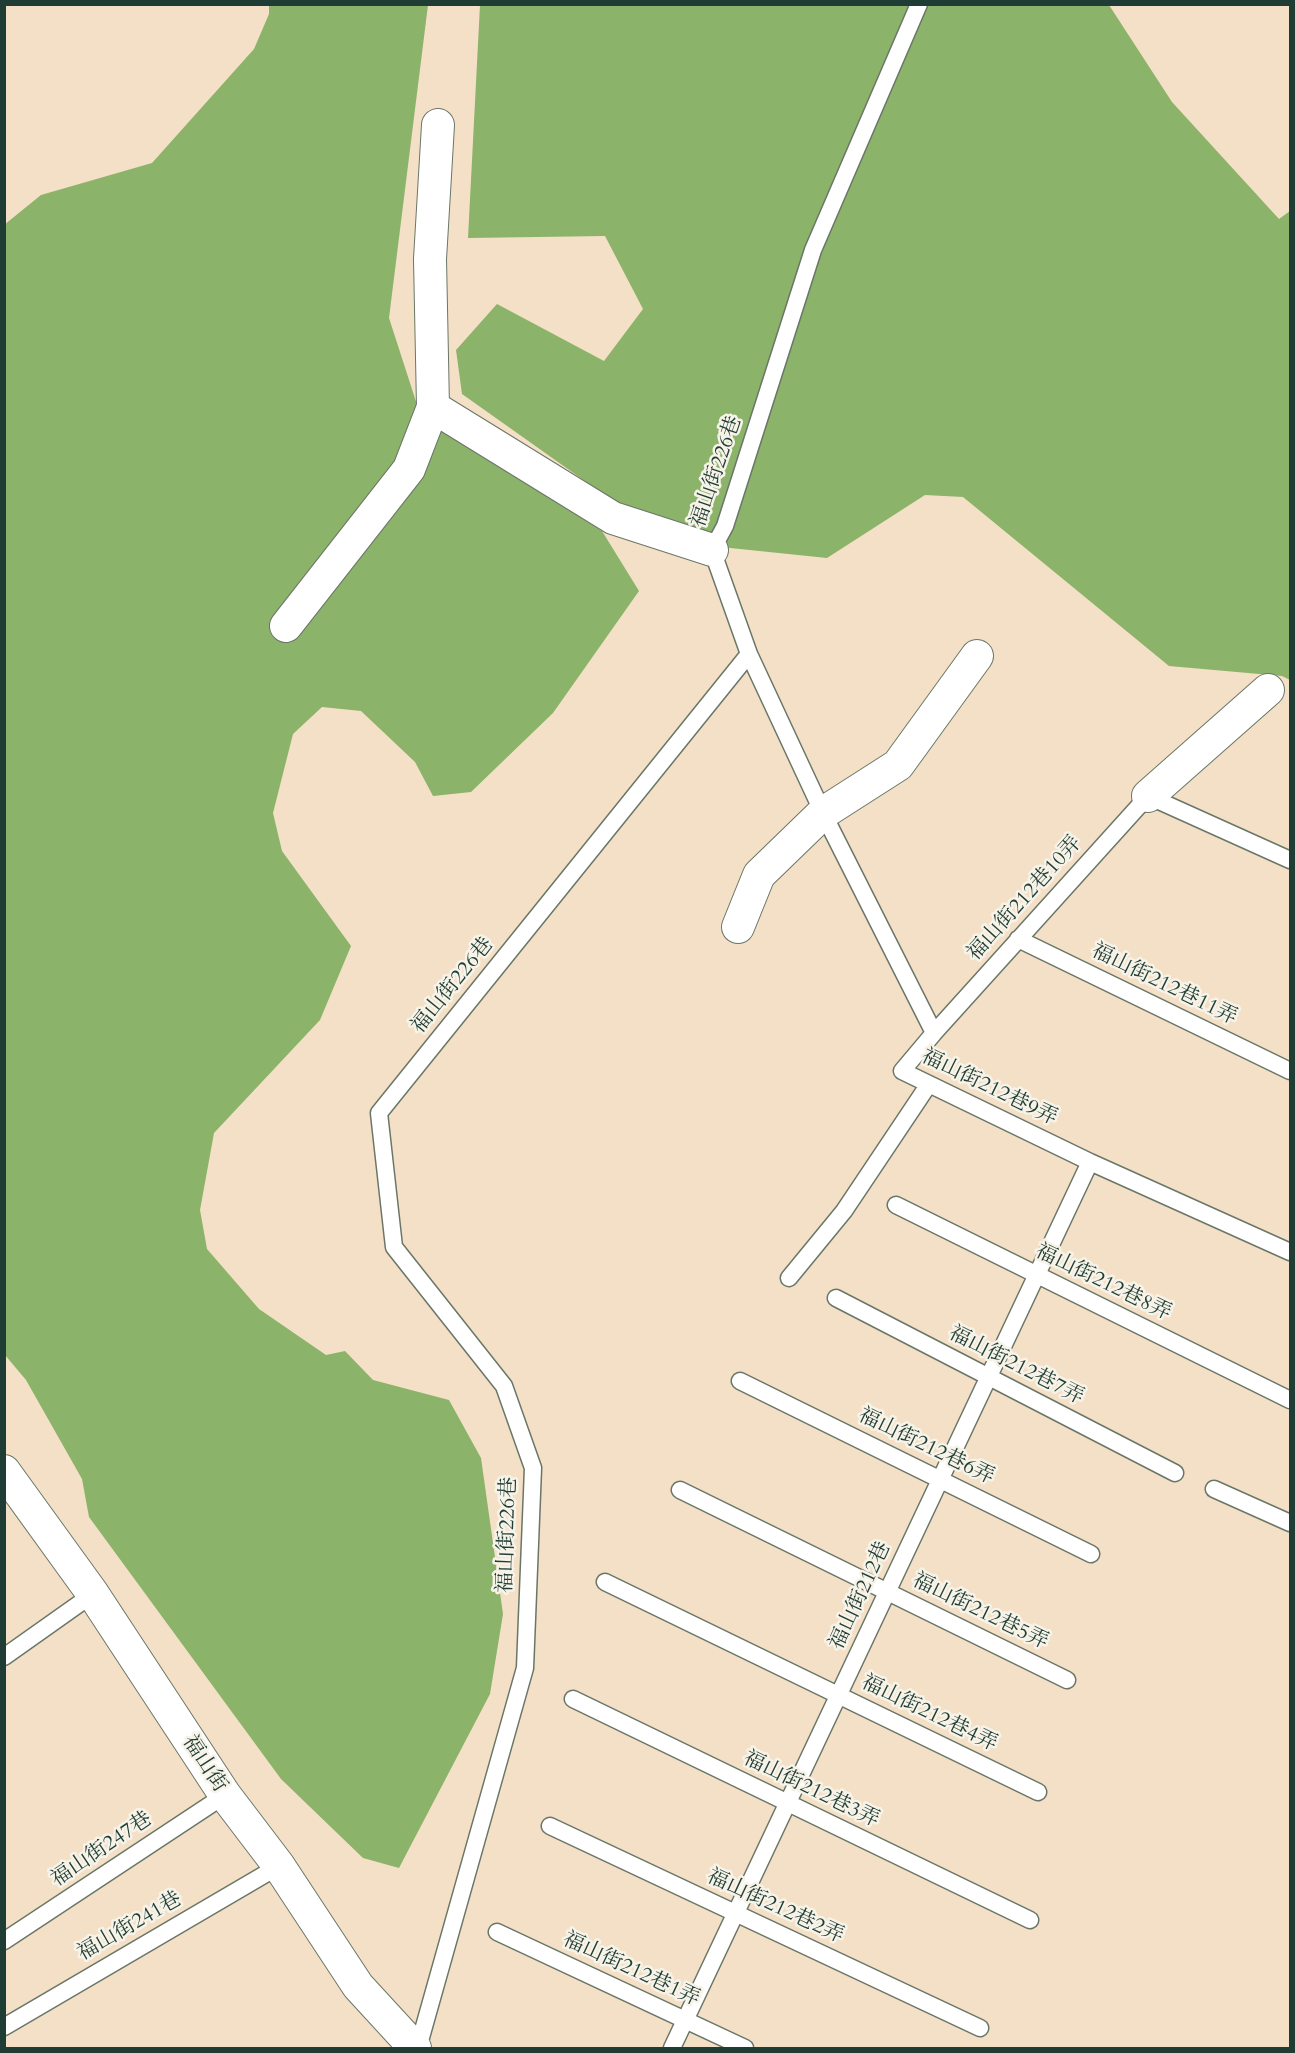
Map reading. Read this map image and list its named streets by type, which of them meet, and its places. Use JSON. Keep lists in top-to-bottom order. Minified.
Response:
{"streets":{"street":["福山街"],"lane":["福山街226巷","福山街212巷10弄","福山街212巷11弄","福山街212巷9弄","福山街212巷8弄","福山街212巷7弄","福山街212巷6弄","福山街212巷","福山街212巷5弄","福山街212巷4弄","福山街212巷3弄","福山街247巷","福山街212巷2弄","福山街241巷","福山街212巷1弄"]},"crossings":[["福山街226巷","福山街212巷9弄"],["福山街226巷","福山街"],["福山街212巷10弄","福山街212巷11弄"],["福山街212巷10弄","福山街212巷9弄"],["福山街212巷9弄","福山街212巷"],["福山街212巷8弄","福山街212巷"],["福山街212巷7弄","福山街212巷"],["福山街212巷6弄","福山街212巷"],["福山街212巷","福山街212巷5弄"],["福山街212巷","福山街212巷4弄"],["福山街212巷","福山街212巷3弄"],["福山街212巷","福山街212巷2弄"],["福山街212巷","福山街212巷1弄"],["福山街","福山街247巷"],["福山街","福山街241巷"]]}
